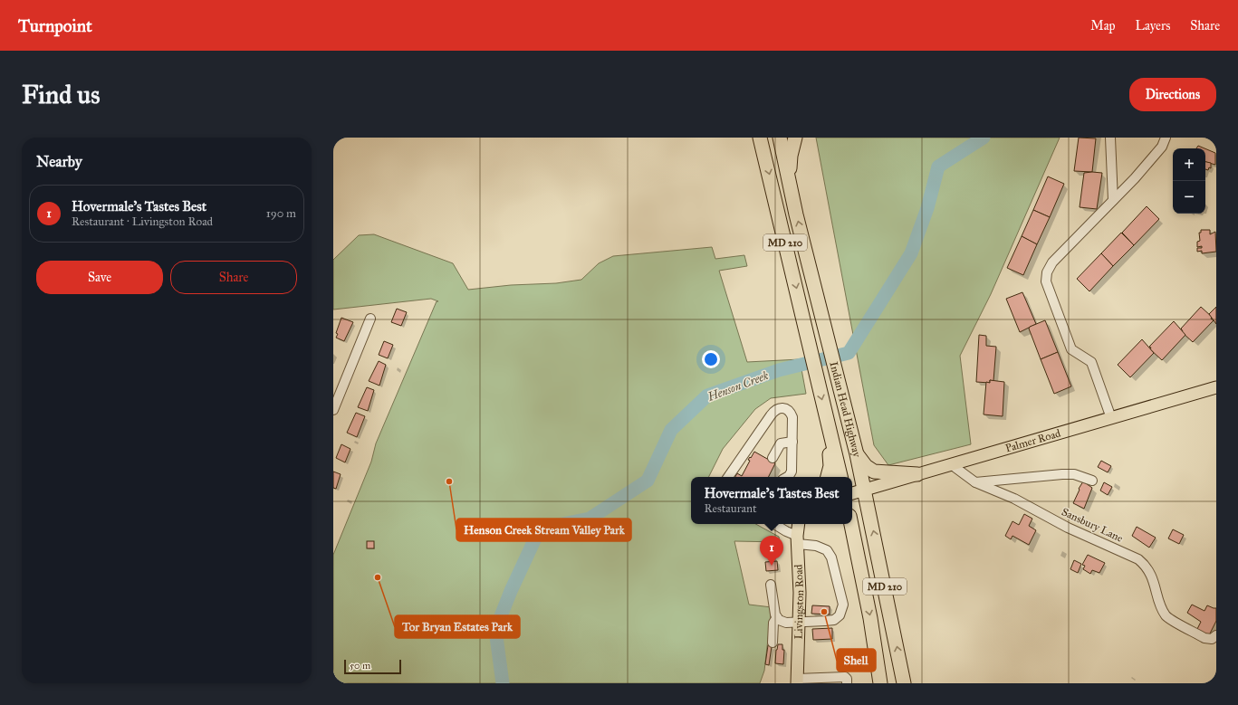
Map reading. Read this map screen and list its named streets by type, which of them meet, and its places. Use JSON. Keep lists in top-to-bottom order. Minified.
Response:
{"streets":{"highway":["MD 210","Indian Head Highway"],"main road":["Palmer Road","Livingston Road"],"street":["Sansbury Lane"]},"crossings":[["Indian Head Highway","Palmer Road"],["Palmer Road","Sansbury Lane"]],"water":["Henson Creek"],"places":["Henson Creek Stream Valley Park","Tor Bryan Estates Park","Shell"],"scale_bar":"50 m","page":{"header":"Turnpoint","nav":["Map","Layers","Share"],"buttons":["Directions",["Save","Share"]],"title":"Find us","heading":"Nearby","map_buttons":["+","−"],"list":[{"mark":"1","name":"Hovermale's Tastes Best","note":"Restaurant · Livingston Road","value":"190 m"}],"popup":["Hovermale's Tastes Best","Restaurant"],"pins":"1","scale":"50 m"}}
